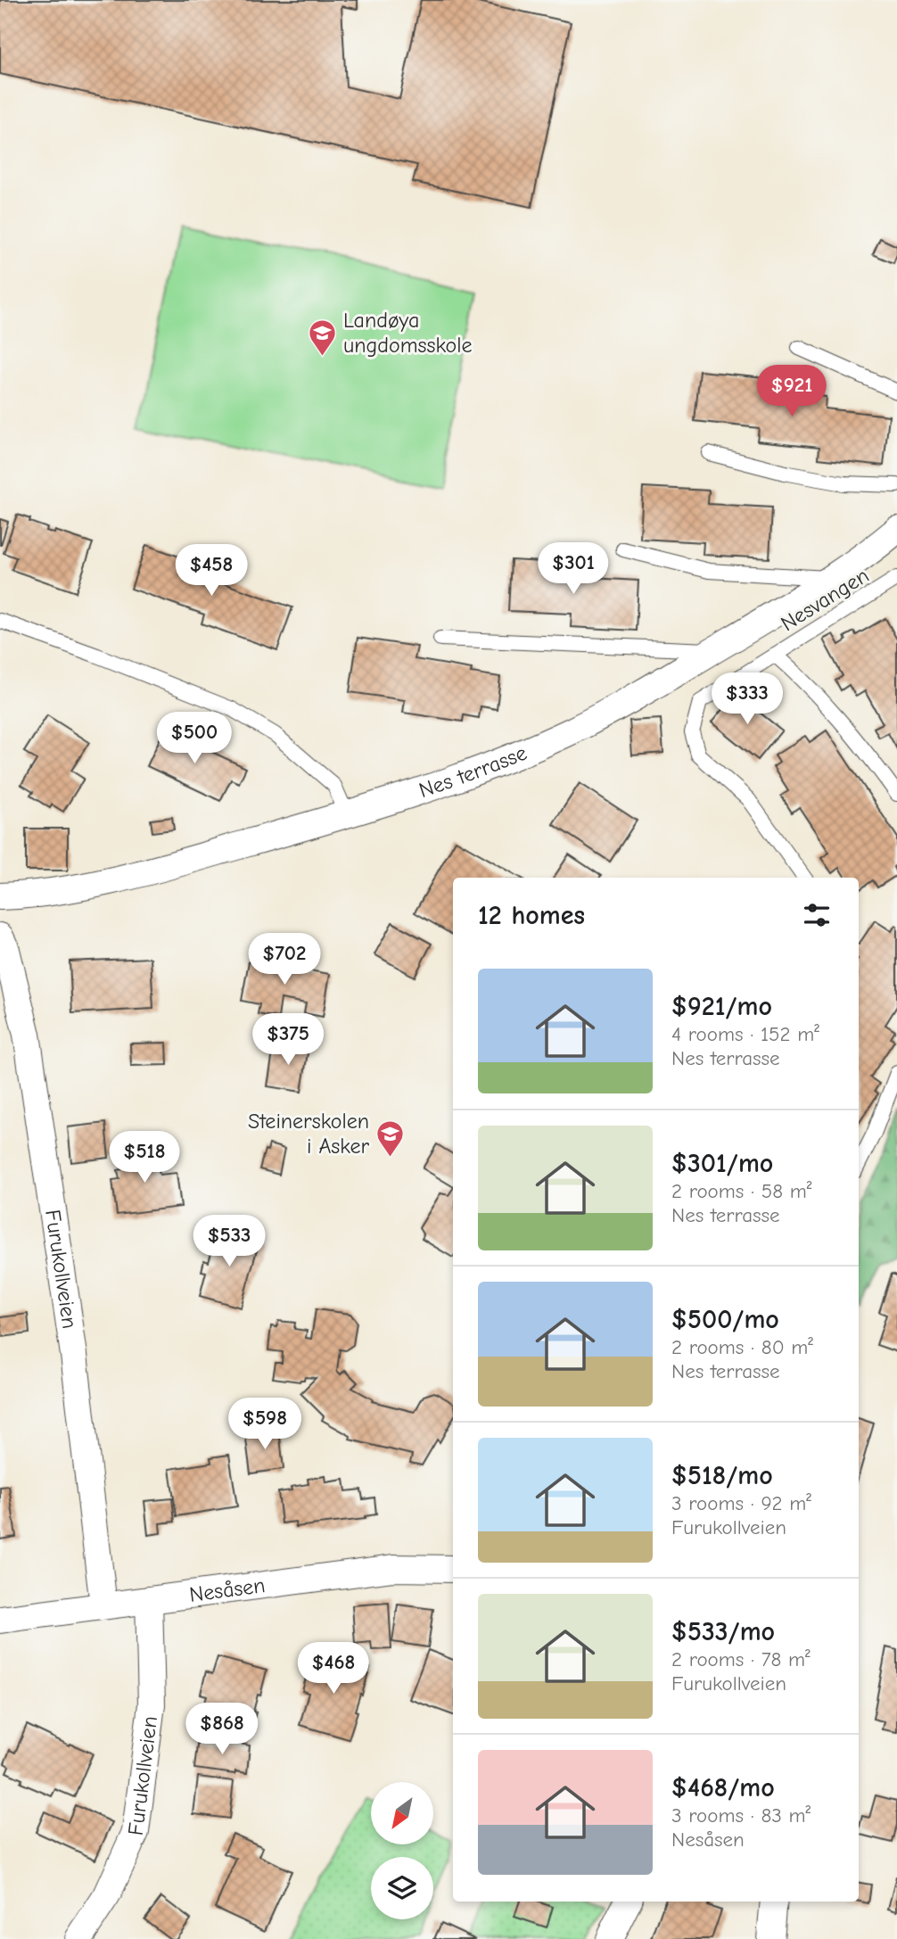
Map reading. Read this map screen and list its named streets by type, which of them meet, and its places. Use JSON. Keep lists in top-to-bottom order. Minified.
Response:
{"streets":{"street":["Nes terrasse","Furukollveien","Nesåsen"],"lane":["Nesvangen"]},"crossings":[["Furukollveien","Nesåsen"]],"places":{"school or university":["Landøya ungdomsskole","Steinerskolen i Asker"]},"north":"bottom left","page":{"price":["$921","$301","$458","$333","$500","$702","$375","$518","$533","$598","$468","$868"],"heading":"12 homes","list":[{"name":"$921/mo","note":"4 rooms · 152 m² · Nes terrasse"},{"name":"$301/mo","note":"2 rooms · 58 m² · Nes terrasse"},{"name":"$500/mo","note":"2 rooms · 80 m² · Nes terrasse"},{"name":"$518/mo","note":"3 rooms · 92 m² · Furukollveien"},{"name":"$533/mo","note":"2 rooms · 78 m² · Furukollveien"},{"name":"$468/mo","note":"3 rooms · 83 m² · Nesåsen"}]}}
